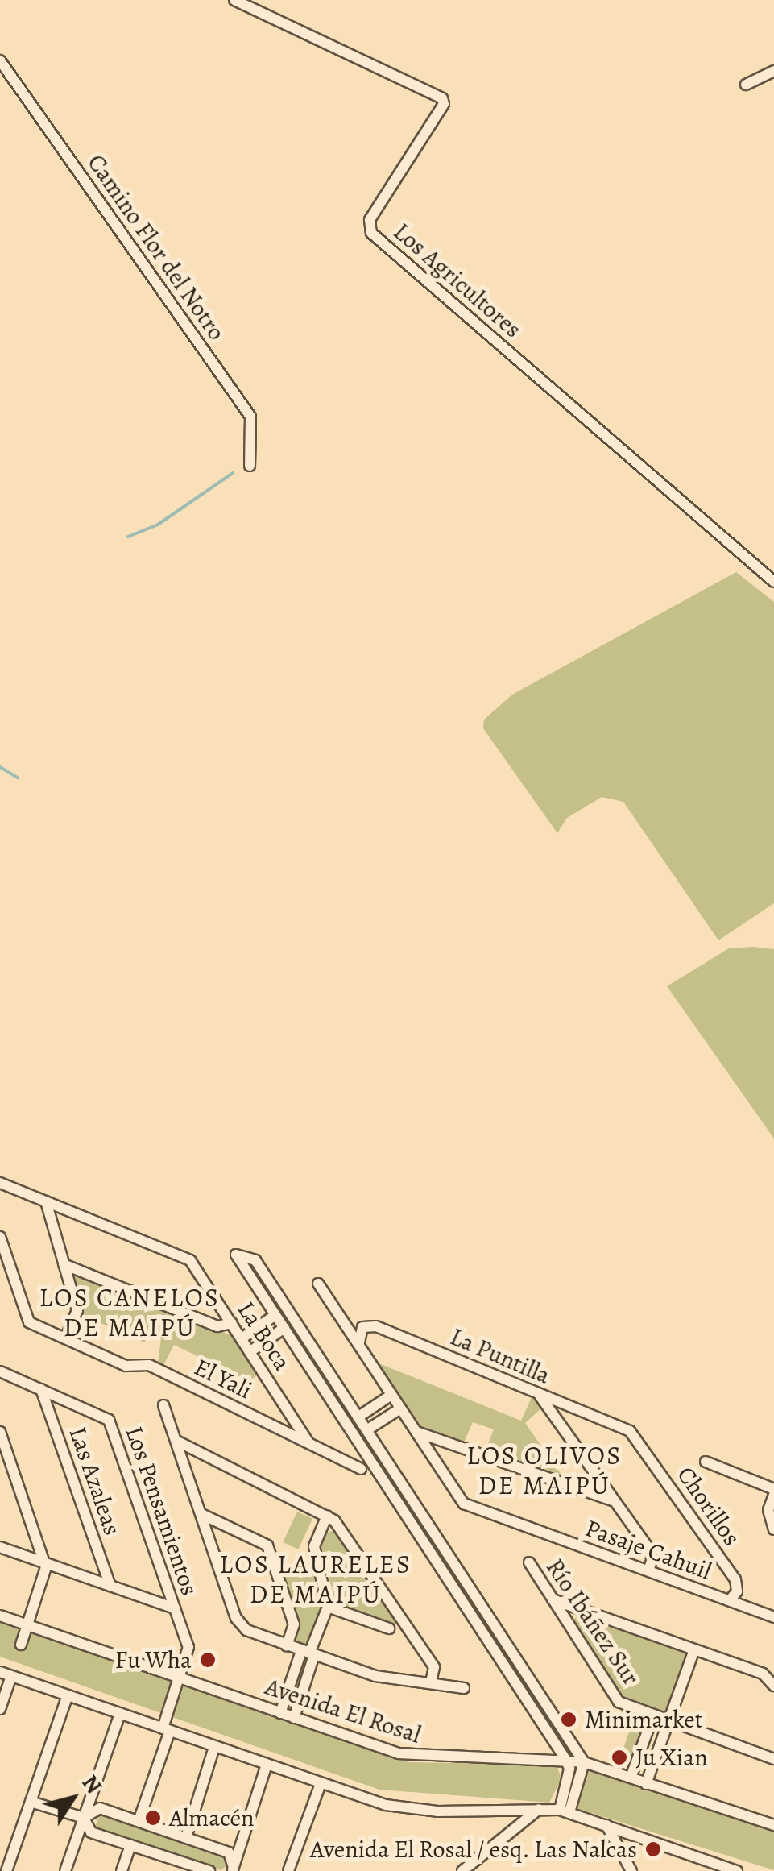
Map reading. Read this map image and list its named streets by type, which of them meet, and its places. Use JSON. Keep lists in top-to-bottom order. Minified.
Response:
{"streets":{"street":["Camino Flor del Notro","Los Agricultores","La Boca","La Puntilla","El Yali","Las Azaleas","Chorillos","Los Pensamientos","Pasaje Cahuil","Río Ibáñez Sur","Avenida El Rosal"]},"crossings":[["La Boca","El Yali"],["La Puntilla","Chorillos"],["Las Azaleas","Los Pensamientos"],["Chorillos","Pasaje Cahuil"],["Los Pensamientos","Avenida El Rosal"]],"districts":["LOS CANELOS DE MAIPÚ","LOS OLIVOS DE MAIPÚ","LOS LAURELES DE MAIPÚ"],"places":["Fu Wha","Minimarket","Ju Xian","Almacén","Avenida El Rosal / esq. Las Nalcas"],"north":"top right"}
